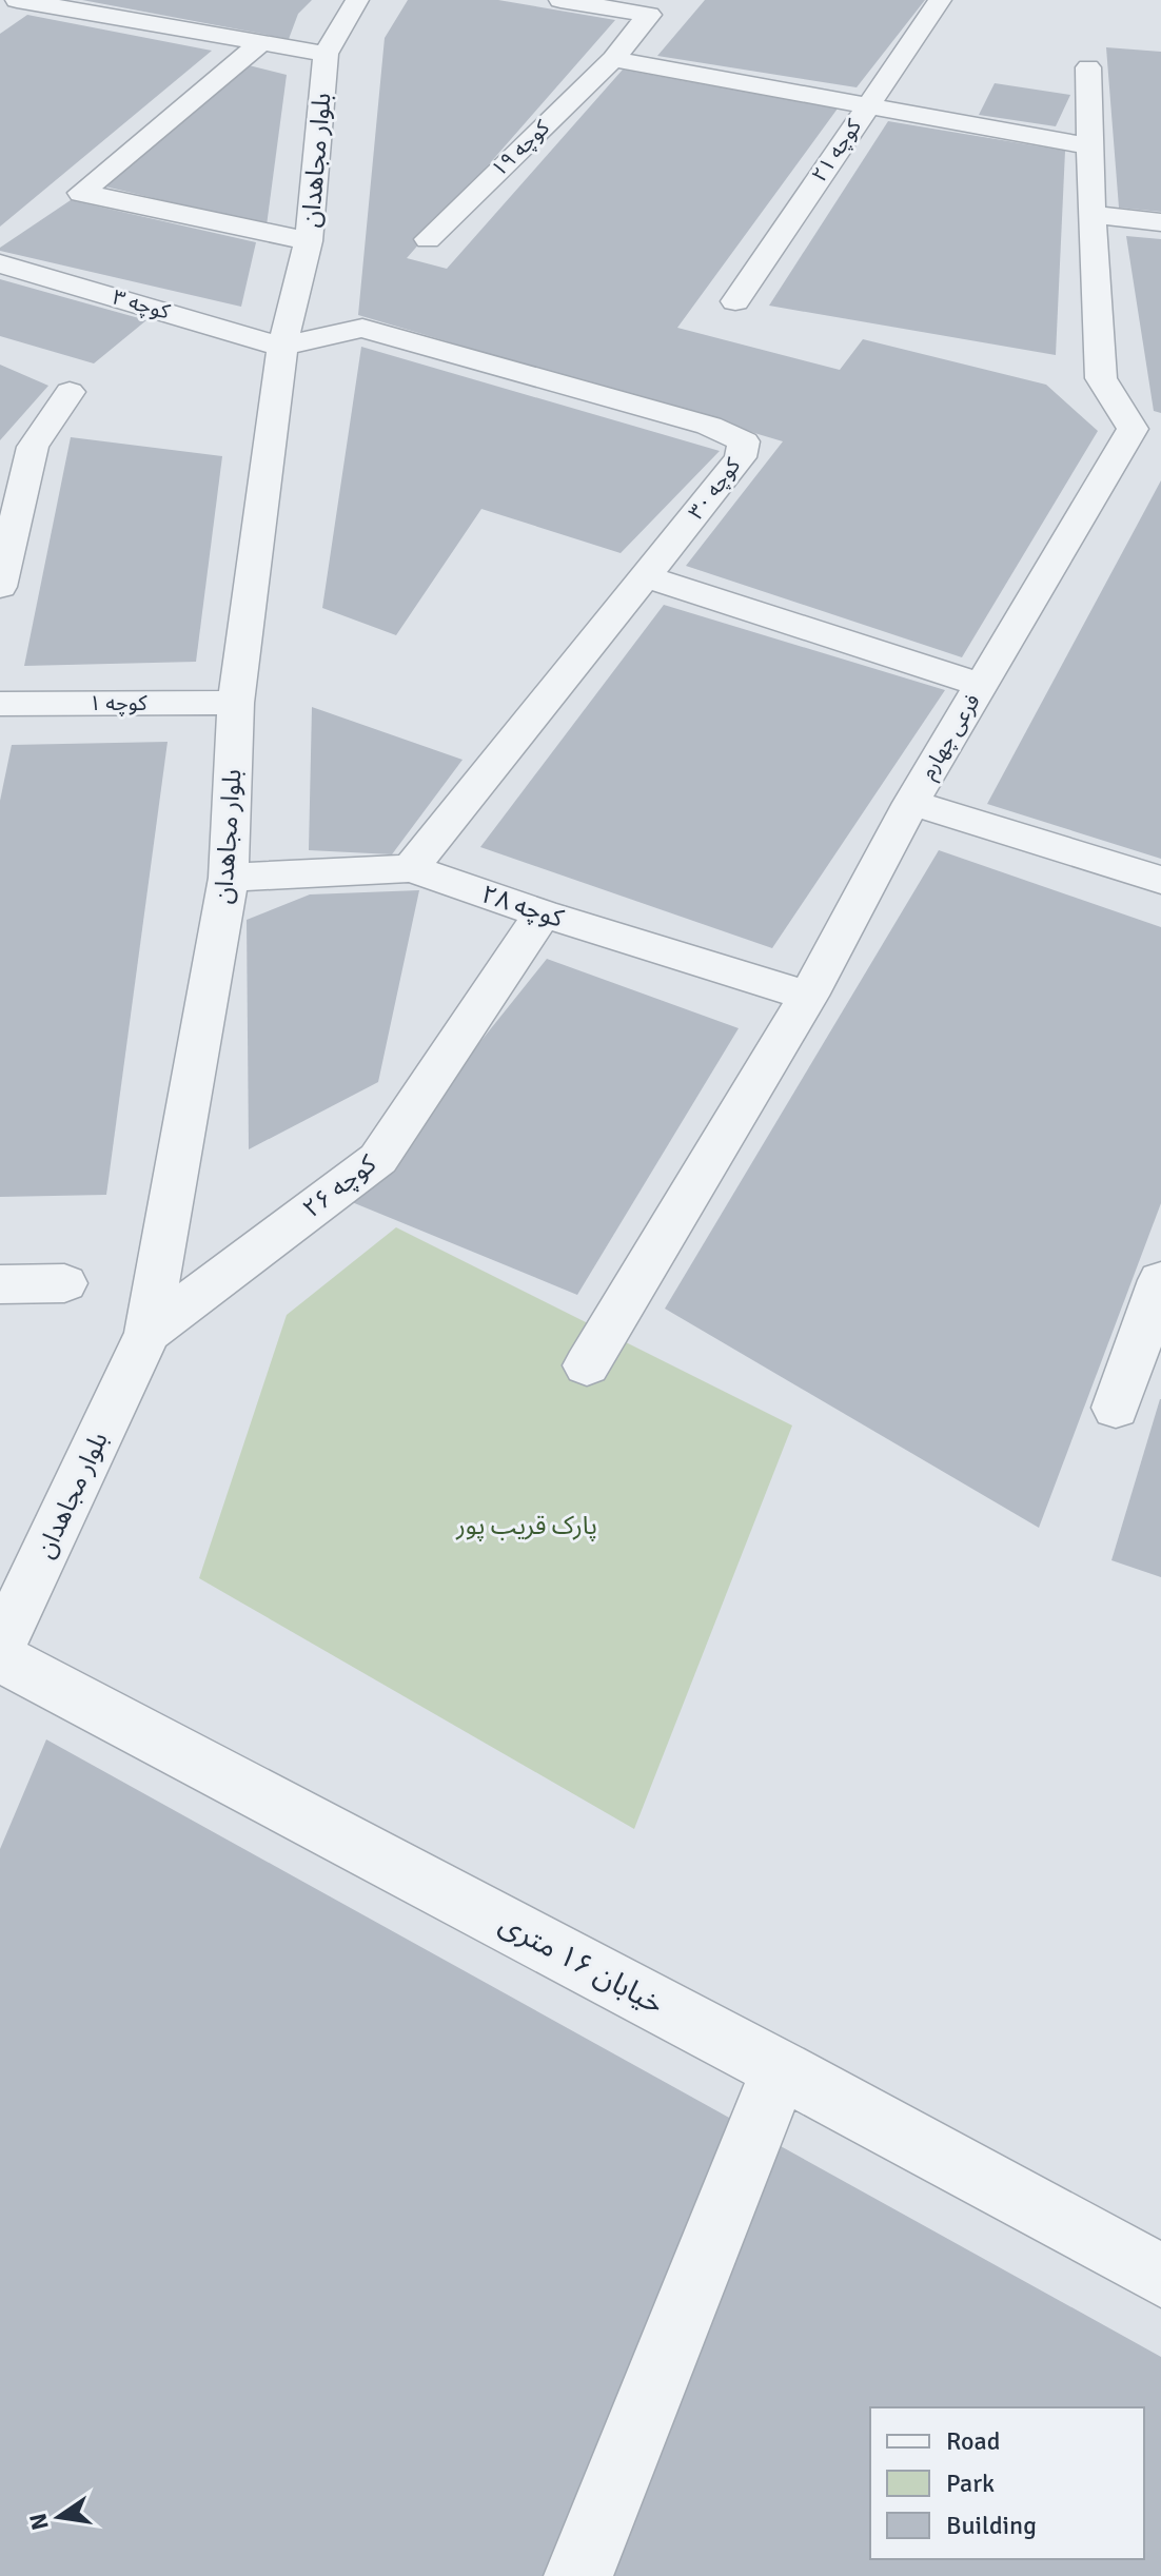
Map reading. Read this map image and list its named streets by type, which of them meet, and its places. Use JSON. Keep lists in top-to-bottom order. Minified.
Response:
{"streets":{"street":["کوچه ۱۹","کوچه ۲۱","بلوار مجاهدان","کوچه ۳","کوچه ۳۰","کوچه ۱","فرعی چهارم","کوچه ۲۸","کوچه ۲۶","خیابان ۱۶ متری"]},"crossings":[["بلوار مجاهدان","کوچه ۳"],["بلوار مجاهدان","کوچه ۳۰"],["بلوار مجاهدان","کوچه ۱"],["بلوار مجاهدان","کوچه ۲۸"],["بلوار مجاهدان","کوچه ۲۶"],["کوچه ۳","کوچه ۳۰"],["کوچه ۳۰","کوچه ۲۸"],["فرعی چهارم","کوچه ۲۸"],["کوچه ۲۸","کوچه ۲۶"]],"parks":["پارک قریب پور"],"legend":["Road","Park","Building"],"north":"left"}
